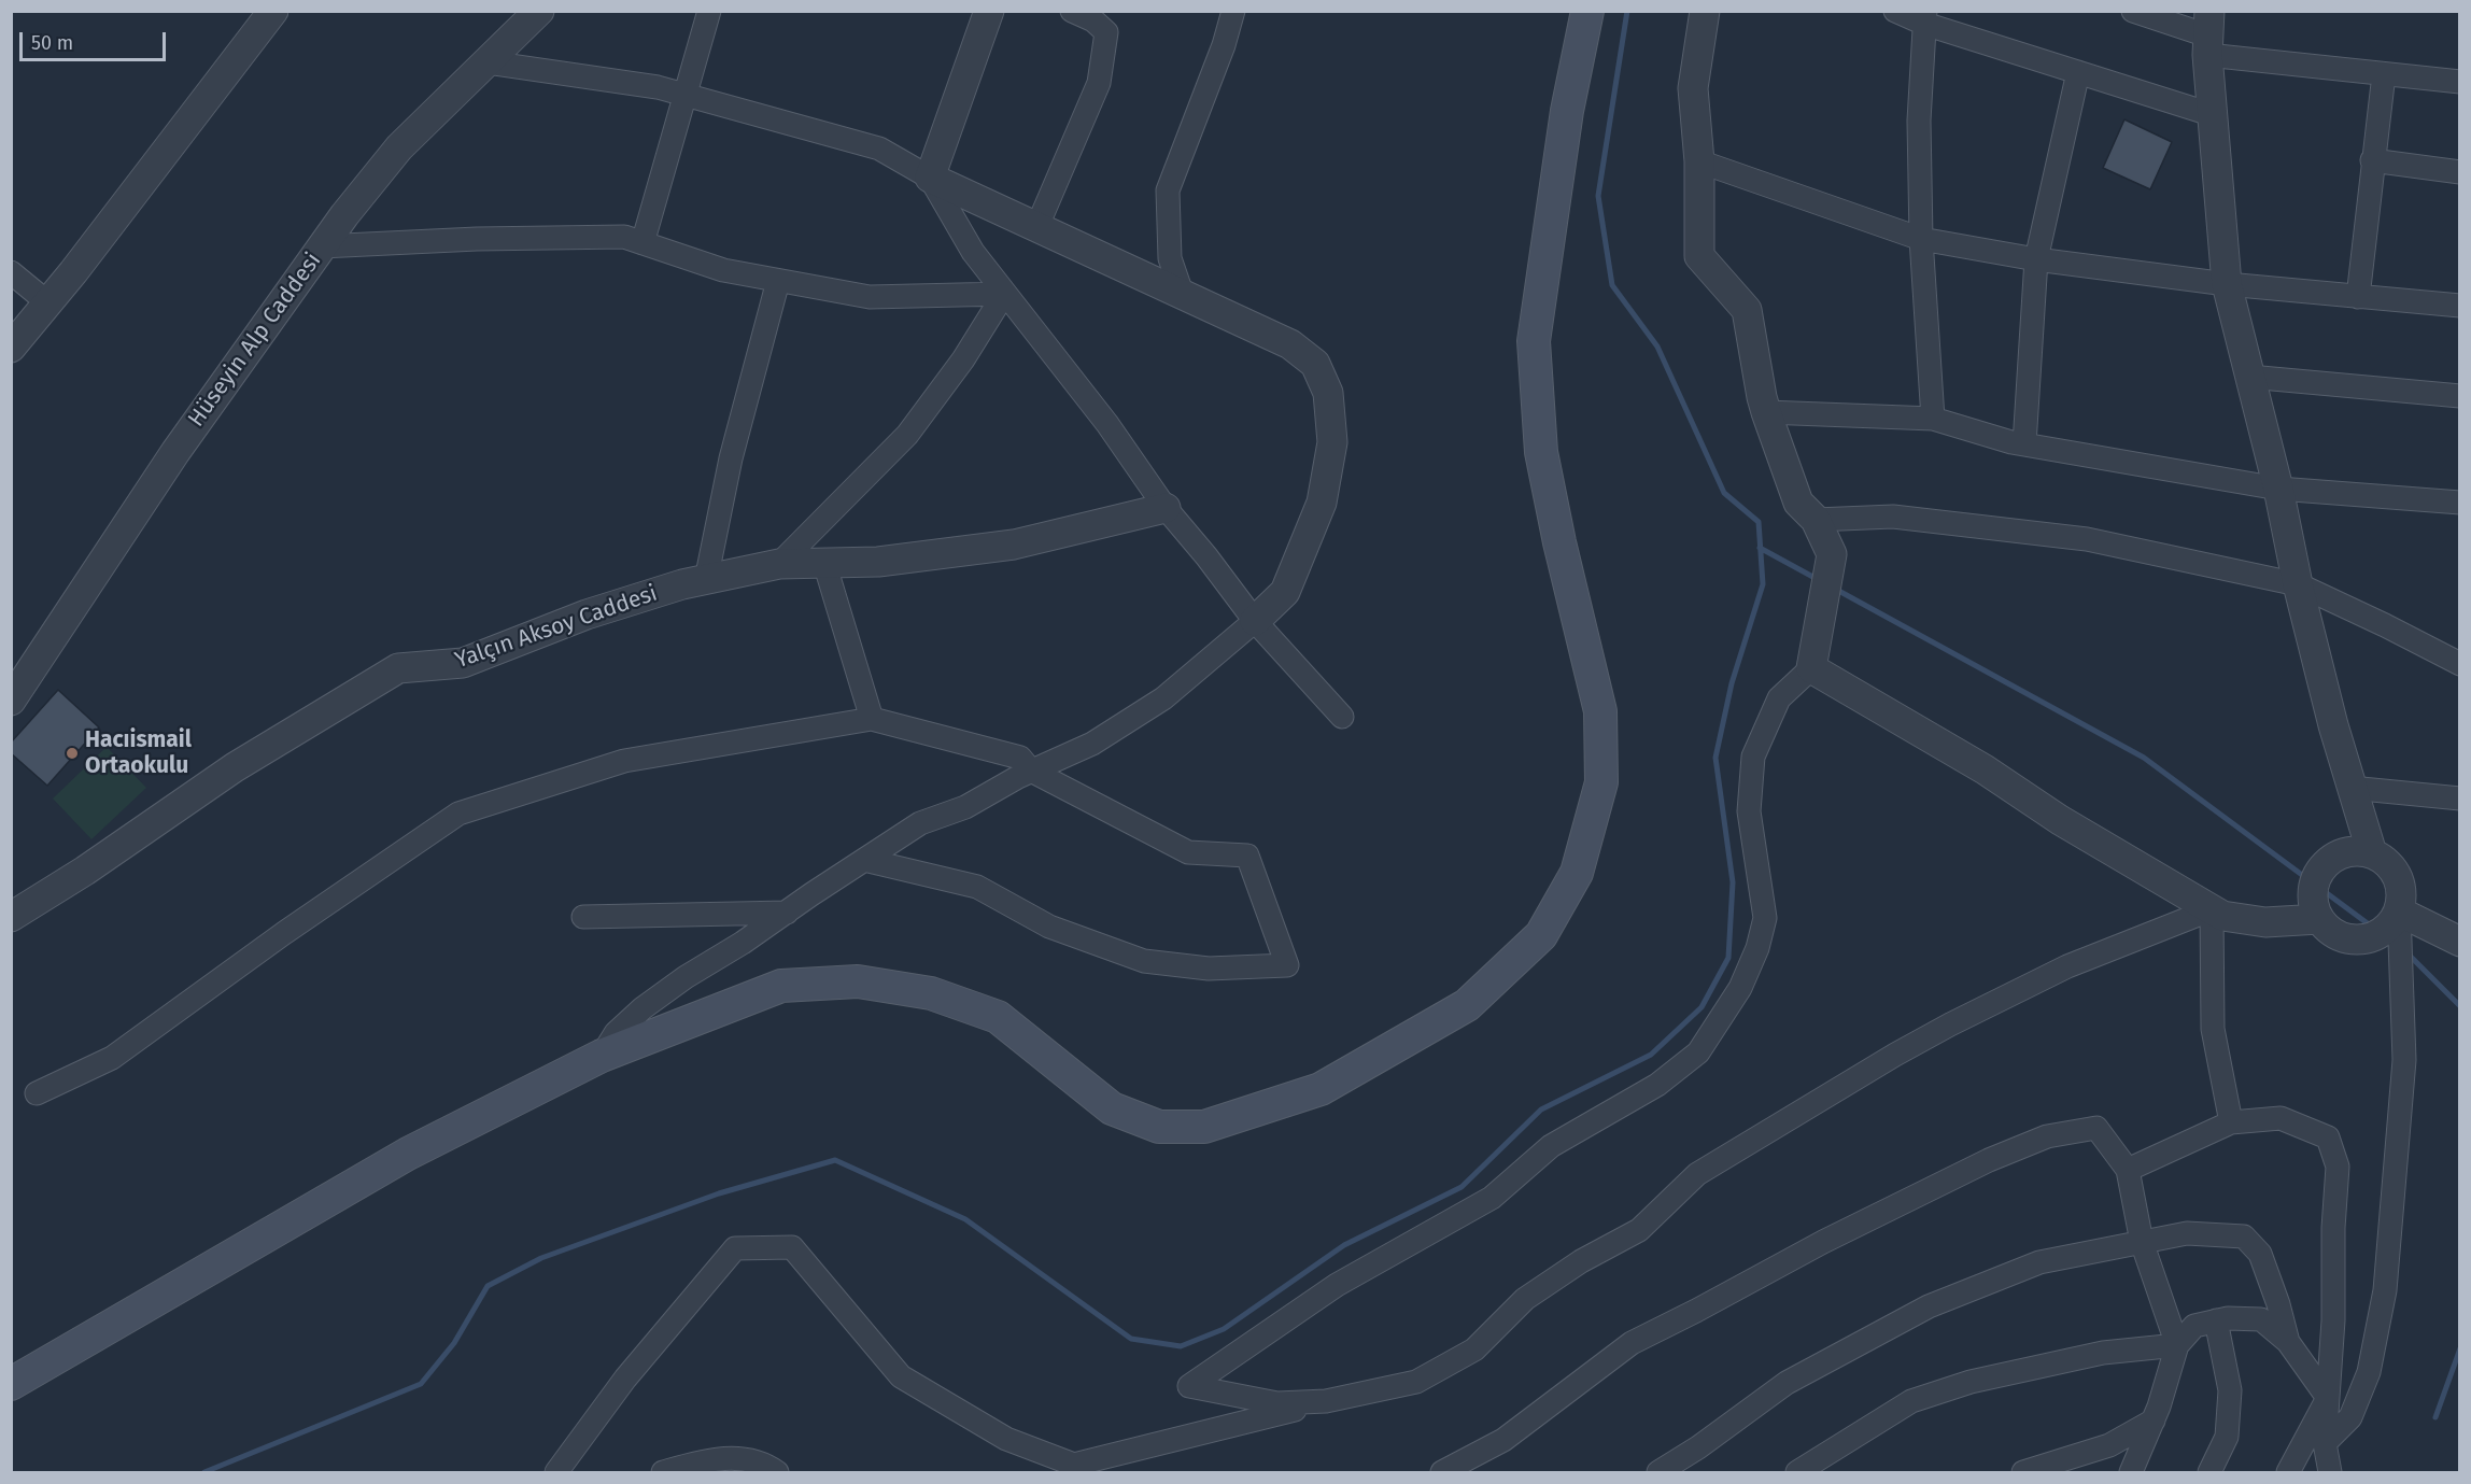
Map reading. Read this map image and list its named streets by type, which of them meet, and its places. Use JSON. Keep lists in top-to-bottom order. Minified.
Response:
{"streets":{"street":["Hüseyin Alp Caddesi","Yalçın Aksoy Caddesi"]},"places":["Hacıismail Ortaokulu"],"scale_bar":"50 m"}
